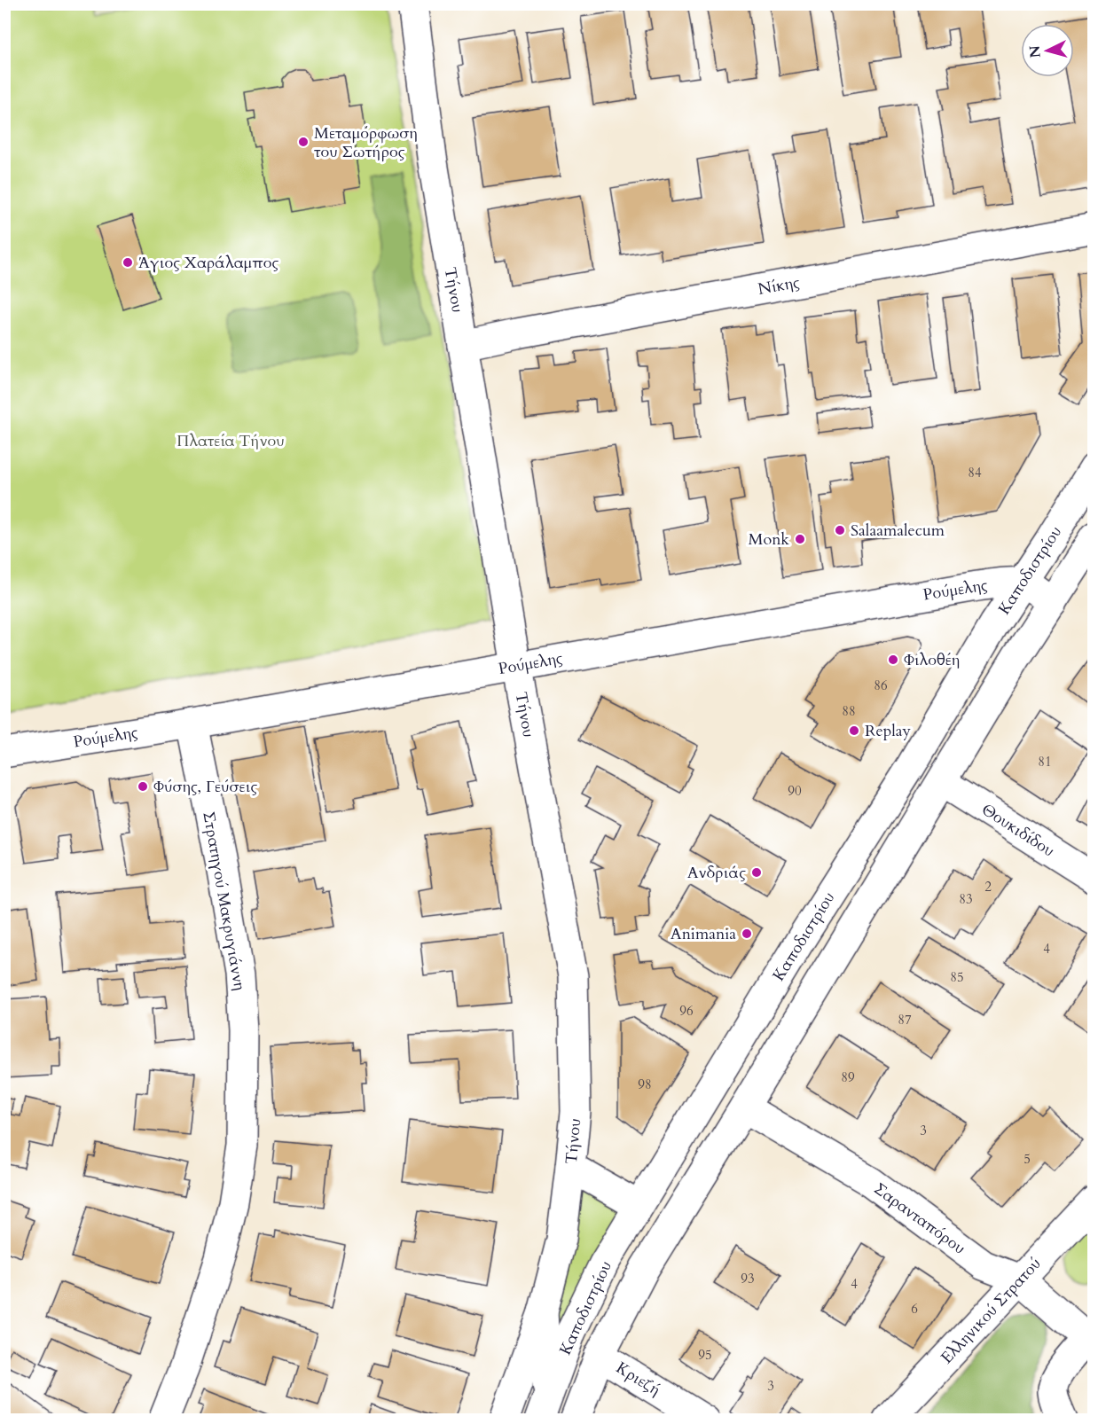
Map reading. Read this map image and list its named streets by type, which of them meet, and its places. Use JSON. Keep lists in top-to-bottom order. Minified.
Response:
{"streets":{"street":["Νίκης","Τήνου","Καποδιστρίου","Ρούμελης","Θουκιδίδου","Στρατηγού Μακρυγιάννη","Σαρανταπόρου","Ελληνικού Στρατού","Κριεζή"]},"crossings":[["Νίκης","Τήνου"],["Τήνου","Ρούμελης"],["Καποδιστρίου","Ρούμελης"],["Καποδιστρίου","Θουκιδίδου"],["Καποδιστρίου","Σαρανταπόρου"],["Καποδιστρίου","Κριεζή"],["Ρούμελης","Στρατηγού Μακρυγιάννη"],["Σαρανταπόρου","Ελληνικού Στρατού"]],"parks":["Πλατεία Τήνου"],"places":["Μεταμόρφωση του Σωτήρος","Άγιος Χαράλαμπος","Salaamalecum","Monk","Φιλοθέη","Replay","Φύσης, Γεύσεις","Ανδριάς","Animania"],"house_numbers":["84","86","88","81","90","2","83","4","85","96","87","89","98","3","5","93","4","6","95","3"],"north":"left"}
